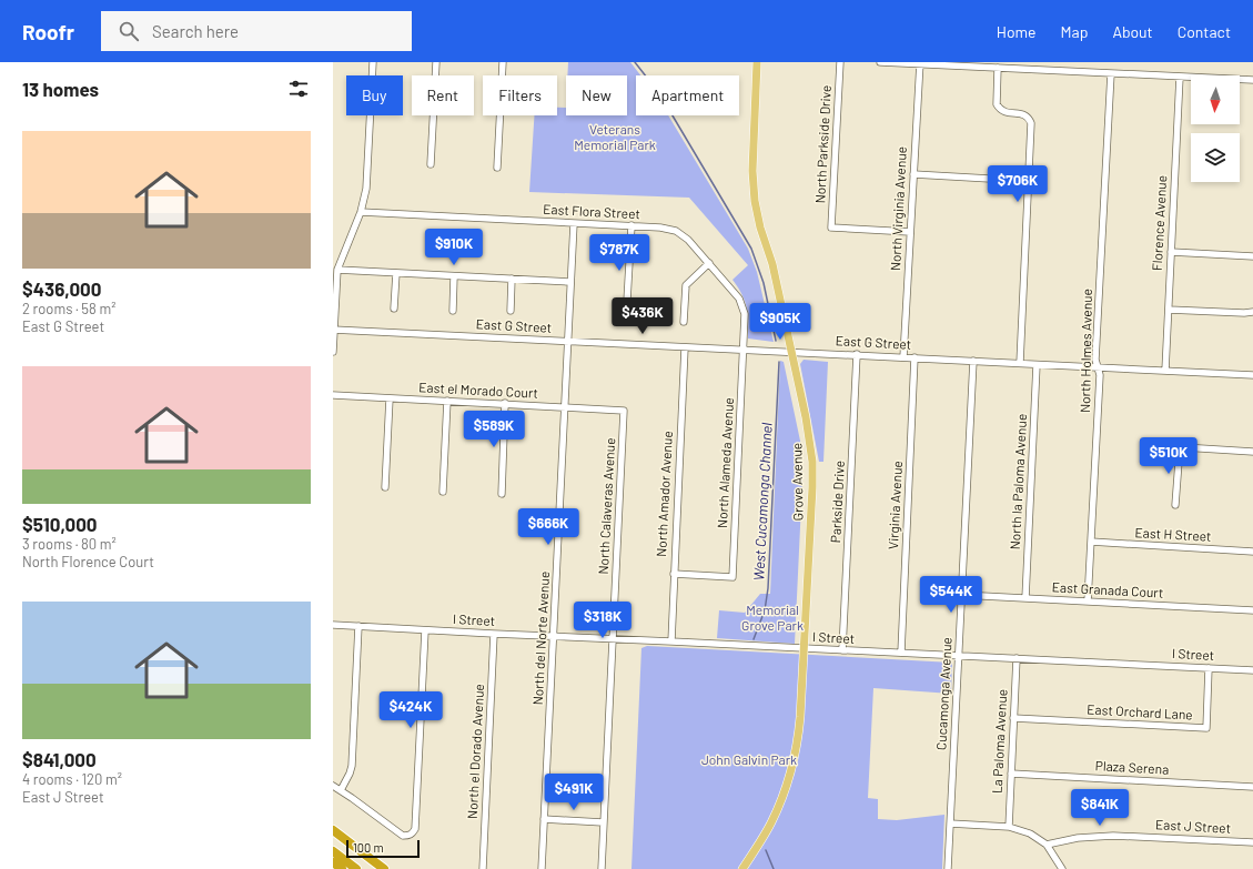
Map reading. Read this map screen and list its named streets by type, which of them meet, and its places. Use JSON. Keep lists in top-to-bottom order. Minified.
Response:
{"streets":{"main road":["Grove Avenue"],"street":["North Parkside Drive","North Virginia Avenue","East Flora Street","Florence Avenue","East G Street","North Holmes Avenue","East el Morado Court","North Alameda Avenue","North la Paloma Avenue","North Amador Avenue","Parkside Drive","Virginia Avenue","North Calaveras Avenue","East H Street","East Granada Court","I Street","North del Norte Avenue","Cucamonga Avenue","East Orchard Lane","La Paloma Avenue","North el Dorado Avenue","Plaza Serena","East J Street"]},"crossings":[["North Parkside Drive","North Virginia Avenue"],["North Virginia Avenue","East G Street"],["East Flora Street","East G Street"],["East Flora Street","North Alameda Avenue"],["East Flora Street","North del Norte Avenue"],["Florence Avenue","East G Street"],["East G Street","North Holmes Avenue"],["East G Street","North Alameda Avenue"],["East G Street","Grove Avenue"],["East G Street","North la Paloma Avenue"],["East G Street","North Amador Avenue"],["East G Street","Parkside Drive"],["East G Street","Virginia Avenue"],["East G Street","North del Norte Avenue"],["East G Street","Cucamonga Avenue"],["North Holmes Avenue","East H Street"],["North Holmes Avenue","East Granada Court"],["East el Morado Court","North Calaveras Avenue"],["East el Morado Court","North del Norte Avenue"],["North Alameda Avenue","North Amador Avenue"],["Grove Avenue","I Street"],["North la Paloma Avenue","East Granada Court"],["North Amador Avenue","I Street"],["Parkside Drive","I Street"],["Virginia Avenue","I Street"],["North Calaveras Avenue","I Street"],["East Granada Court","Cucamonga Avenue"],["I Street","North del Norte Avenue"],["I Street","Cucamonga Avenue"],["I Street","East Orchard Lane"],["I Street","La Paloma Avenue"],["I Street","North el Dorado Avenue"],["East Orchard Lane","La Paloma Avenue"],["La Paloma Avenue","Plaza Serena"]],"water":["West Cucamonga Channel"],"parks":["Veterans Memorial Park","Memorial Grove Park","John Galvin Park"],"scale_bar":"100 m","north":"bottom","page":{"header":"Roofr","search":"Search here","nav":["Home","Map","About","Contact"],"heading":"13 homes","chip":["Buy","Rent","Filters","New","Apartment"],"list":[{"name":"$436,000","note":"2 rooms · 58 m² · East G Street"},{"name":"$510,000","note":"3 rooms · 80 m² · North Florence Court"},{"name":"$841,000","note":"4 rooms · 120 m² · East J Street"}],"price":["$706K","$910K","$787K","$436K","$905K","$589K","$510K","$666K","$544K","$318K","$424K","$491K","$841K"],"scale":"100 m"}}
